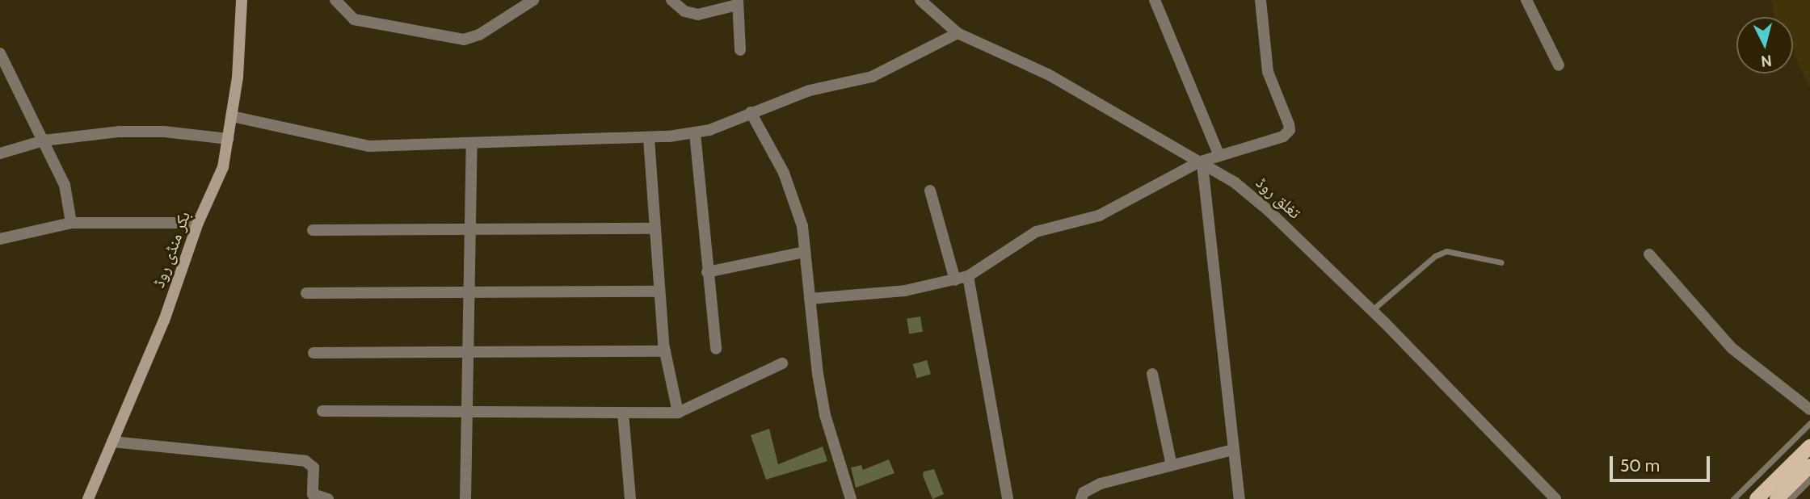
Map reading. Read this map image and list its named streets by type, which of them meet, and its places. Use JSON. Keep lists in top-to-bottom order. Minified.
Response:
{"streets":{"main road":["بکر منڈی روڈ"],"street":["تغلق روڈ"]},"scale_bar":"50 m","north":"bottom"}
